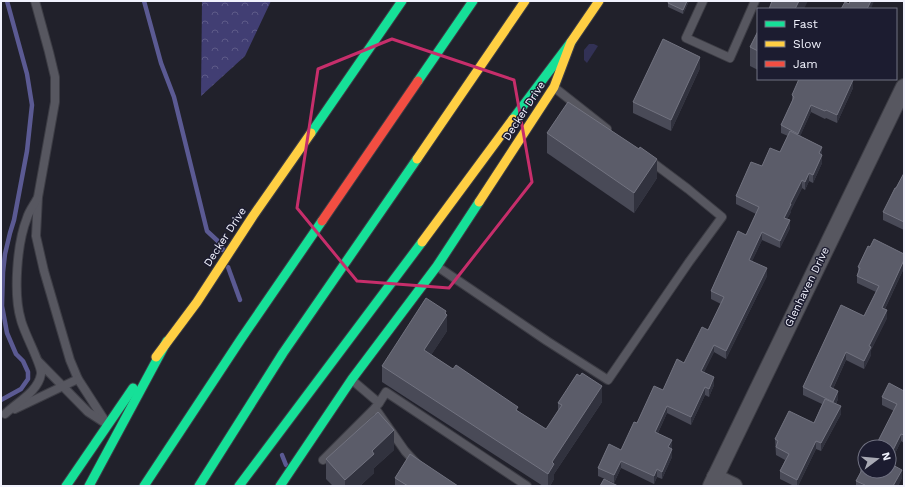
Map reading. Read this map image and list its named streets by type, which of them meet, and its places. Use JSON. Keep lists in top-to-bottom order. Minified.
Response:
{"streets":{"main road":["Decker Drive"],"street":["Glenhaven Drive"]},"legend":["Fast","Slow","Jam"],"north":"right"}
